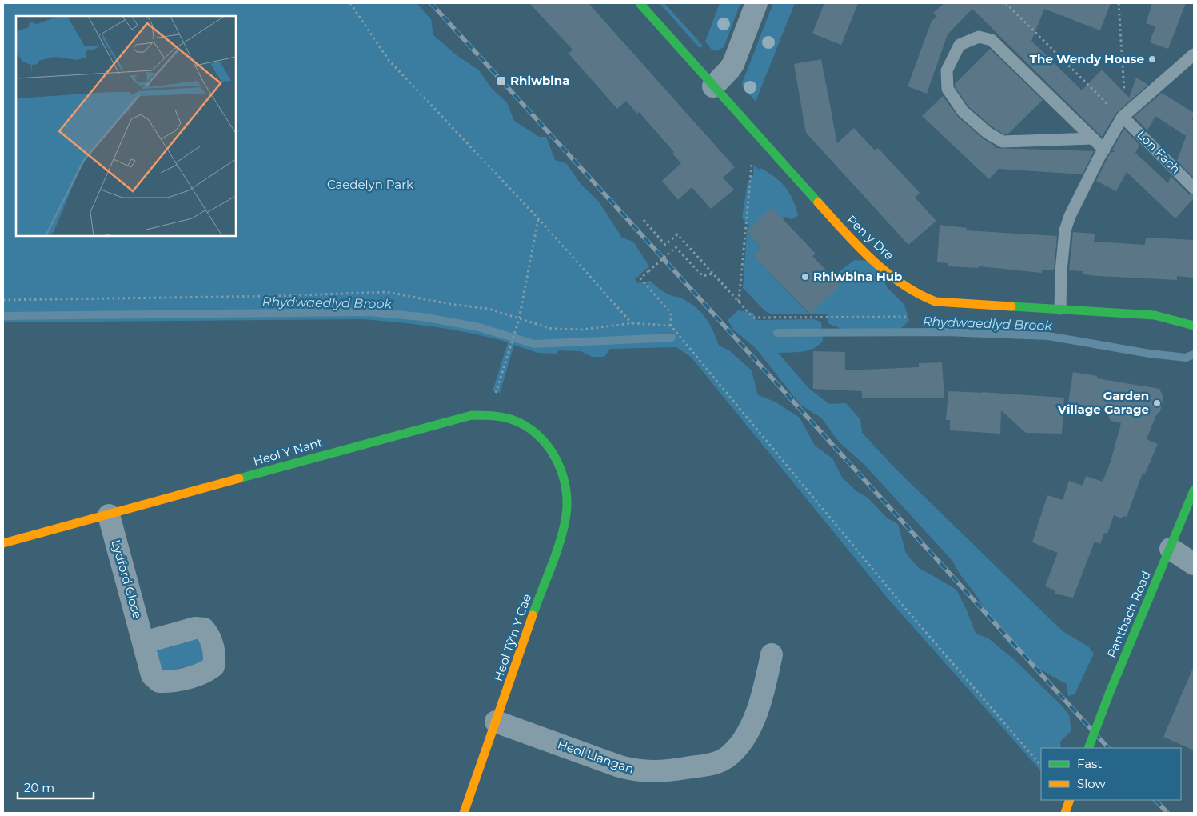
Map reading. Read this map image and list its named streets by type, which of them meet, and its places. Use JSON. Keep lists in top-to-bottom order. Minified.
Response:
{"streets":{"street":["Pen y Dre","Heol Y Nant","Lydford Close","Pantbach Road","Heol Tŷ'n Y Cae","Heol Llangan"],"lane":["Lon Fach"]},"crossings":[["Heol Y Nant","Lydford Close"],["Heol Y Nant","Heol Tŷ'n Y Cae"],["Heol Tŷ'n Y Cae","Heol Llangan"]],"water":["Rhydwaedlyd Brook"],"parks":["Caedelyn Park"],"places":{"other":["The Wendy House","Rhiwbina Hub","Garden Village Garage"],"transit":["Rhiwbina"]},"legend":["Fast","Slow"],"scale_bar":"20 m"}
